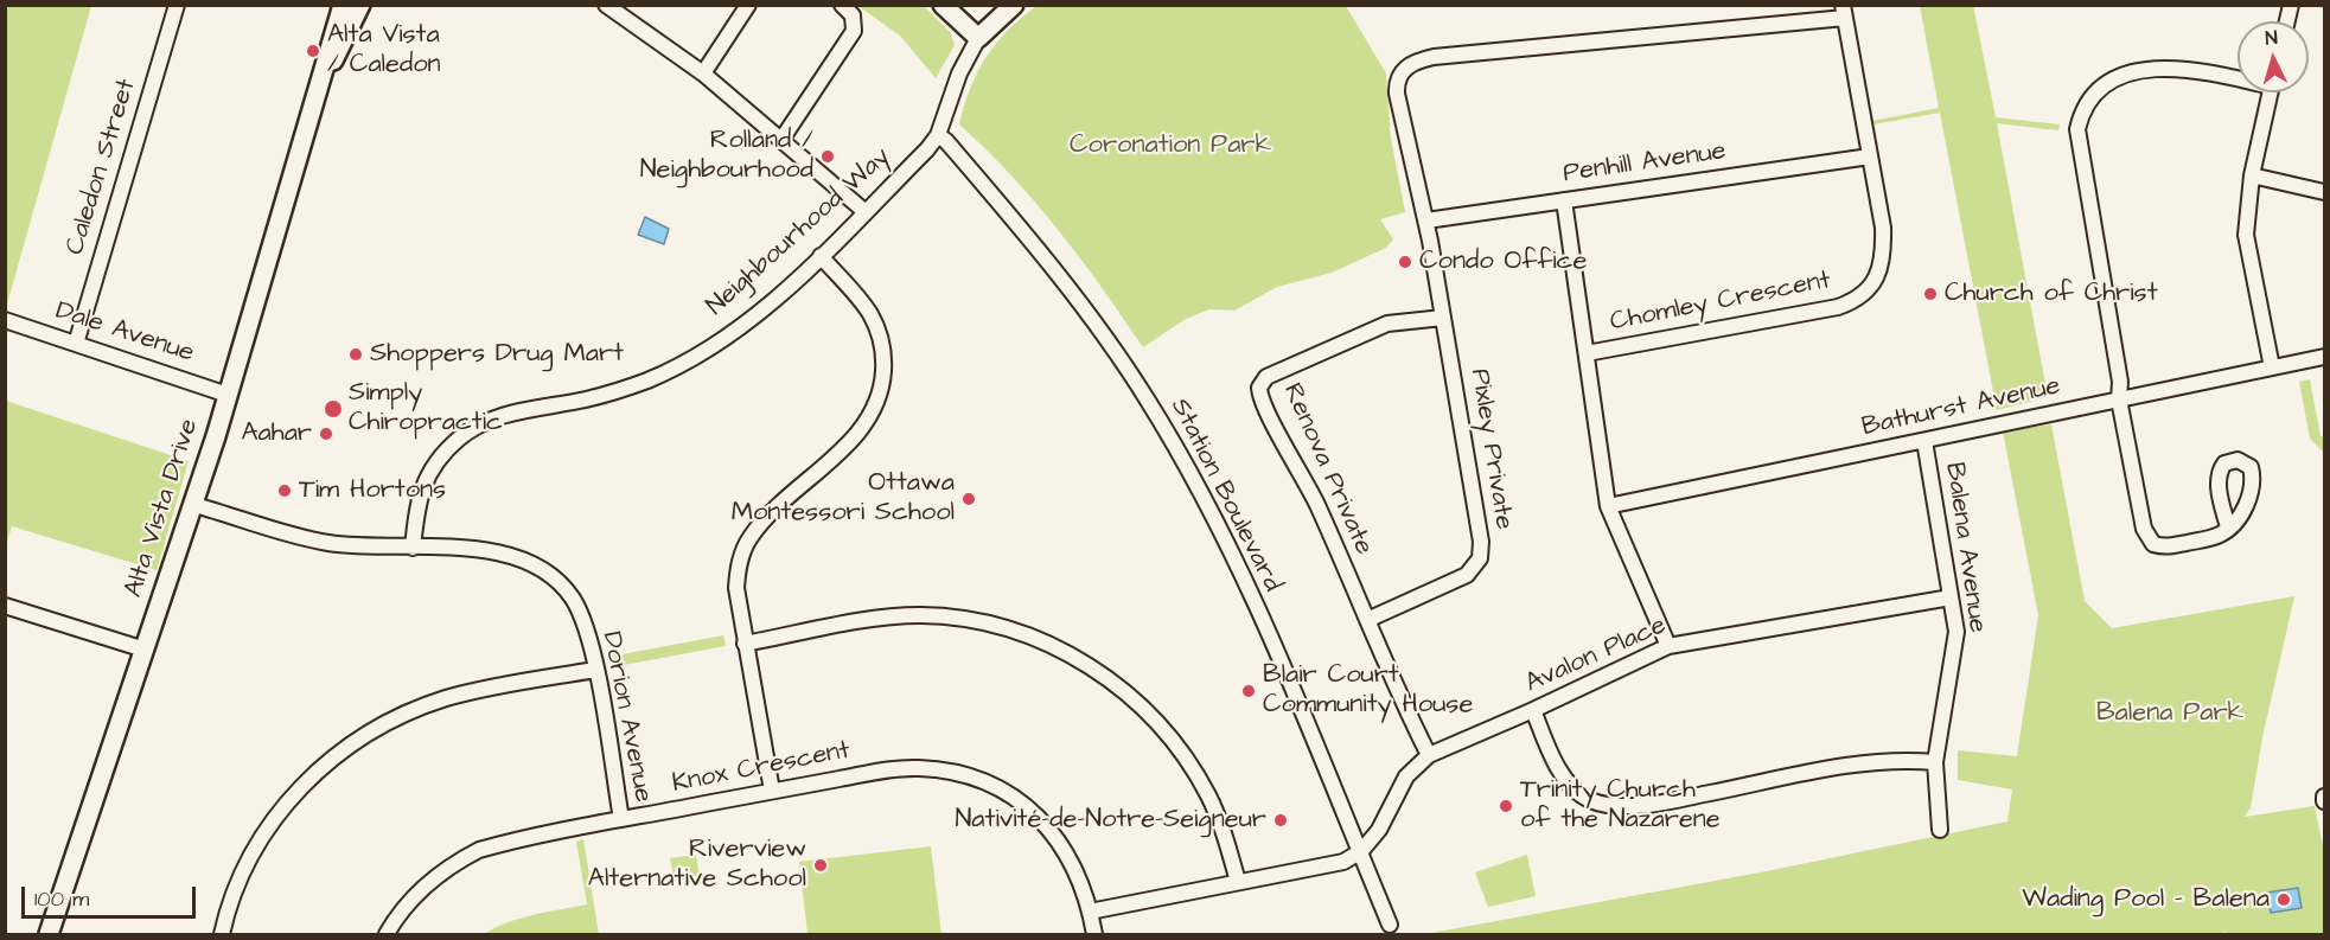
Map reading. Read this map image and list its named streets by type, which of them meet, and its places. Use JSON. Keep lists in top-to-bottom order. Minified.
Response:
{"streets":{"street":["Penhill Avenue","Caledon Street","Neighbourhood Way","Chomley Crescent","Dale Avenue","Bathurst Avenue","Pixley Private","Renova Private","Station Boulevard","Alta Vista Drive","Balena Avenue","Avalon Place","Dorion Avenue","Knox Crescent"]},"crossings":[["Penhill Avenue","Chomley Crescent"],["Penhill Avenue","Pixley Private"],["Caledon Street","Dale Avenue"],["Neighbourhood Way","Station Boulevard"],["Neighbourhood Way","Dorion Avenue"],["Chomley Crescent","Pixley Private"],["Dale Avenue","Alta Vista Drive"],["Bathurst Avenue","Balena Avenue"],["Pixley Private","Renova Private"],["Renova Private","Avalon Place"],["Station Boulevard","Avalon Place"],["Alta Vista Drive","Dorion Avenue"],["Balena Avenue","Avalon Place"],["Dorion Avenue","Knox Crescent"]],"parks":["Coronation Park","Balena Park"],"places":["Alta Vista / Caledon","Rolland / Neighbourhood","Condo Office","Church of Christ","Shoppers Drug Mart","Simply Chiropractic","Aahar","Tim Hortons","Ottawa Montessori School","Blair Court Community House","Trinity Church of the Nazarene","Nativité-de-Notre-Seigneur","Riverview Alternative School","Wading Pool - Balena"],"scale_bar":"100 m","north":"top"}
